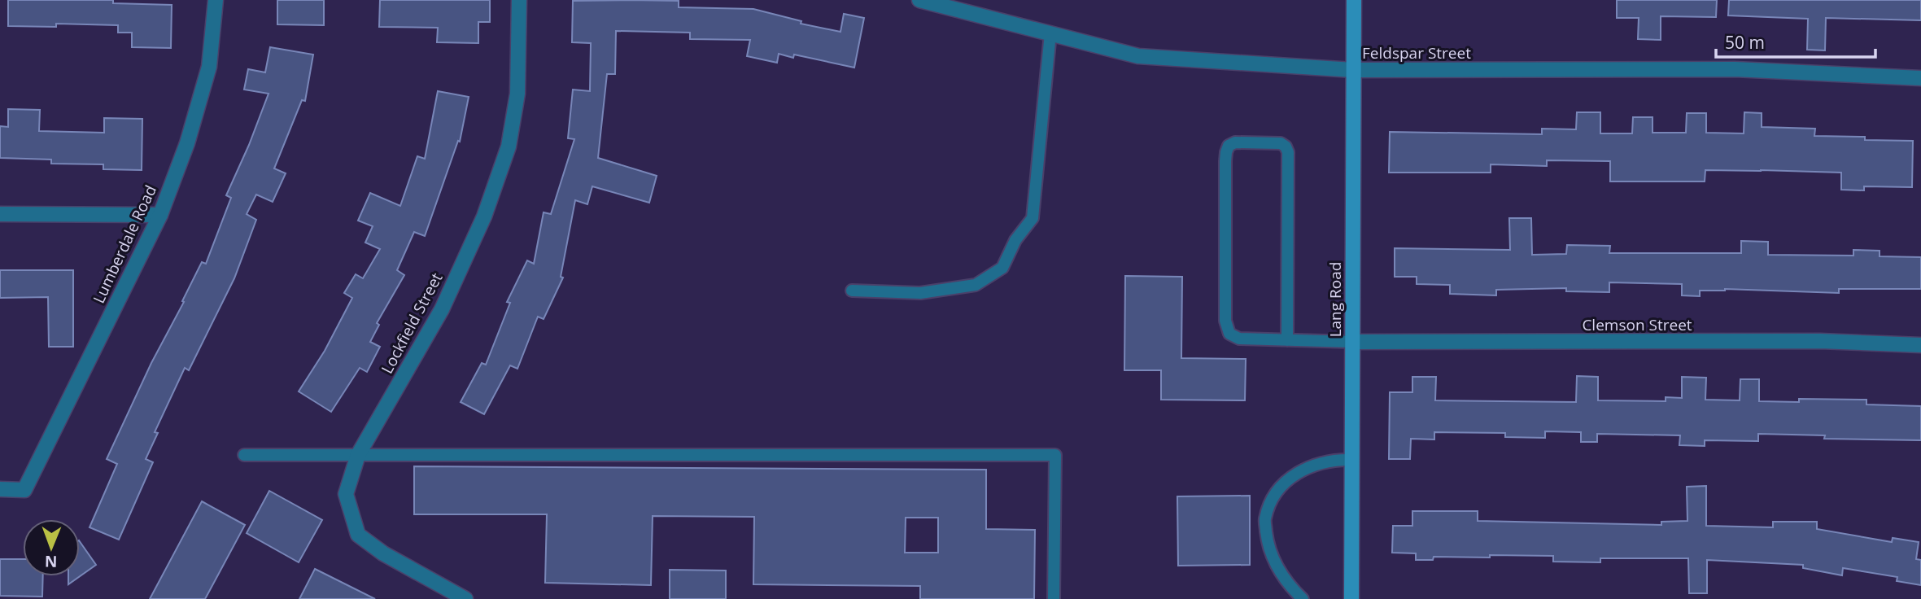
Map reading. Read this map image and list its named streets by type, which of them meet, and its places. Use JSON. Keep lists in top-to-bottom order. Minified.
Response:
{"streets":{"street":["Feldspar Street","Lumberdale Road","Lang Road","Lockfield Street","Clemson Street"]},"crossings":[["Feldspar Street","Lang Road"],["Lang Road","Clemson Street"]],"scale_bar":"50 m","north":"bottom"}
